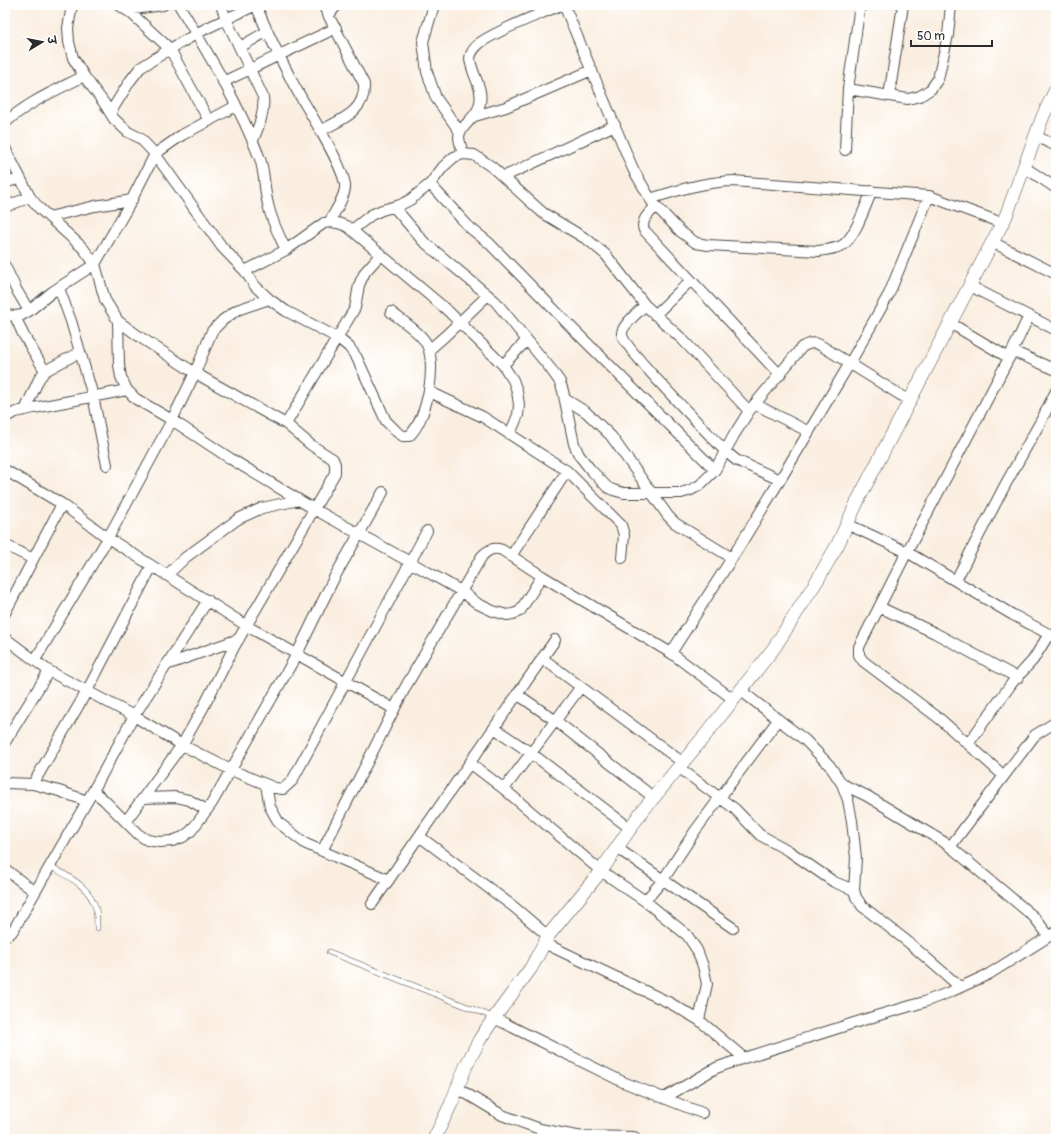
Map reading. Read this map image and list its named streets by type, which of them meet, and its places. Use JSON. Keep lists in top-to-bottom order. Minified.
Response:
{"scale_bar":"50 m","north":"right"}
